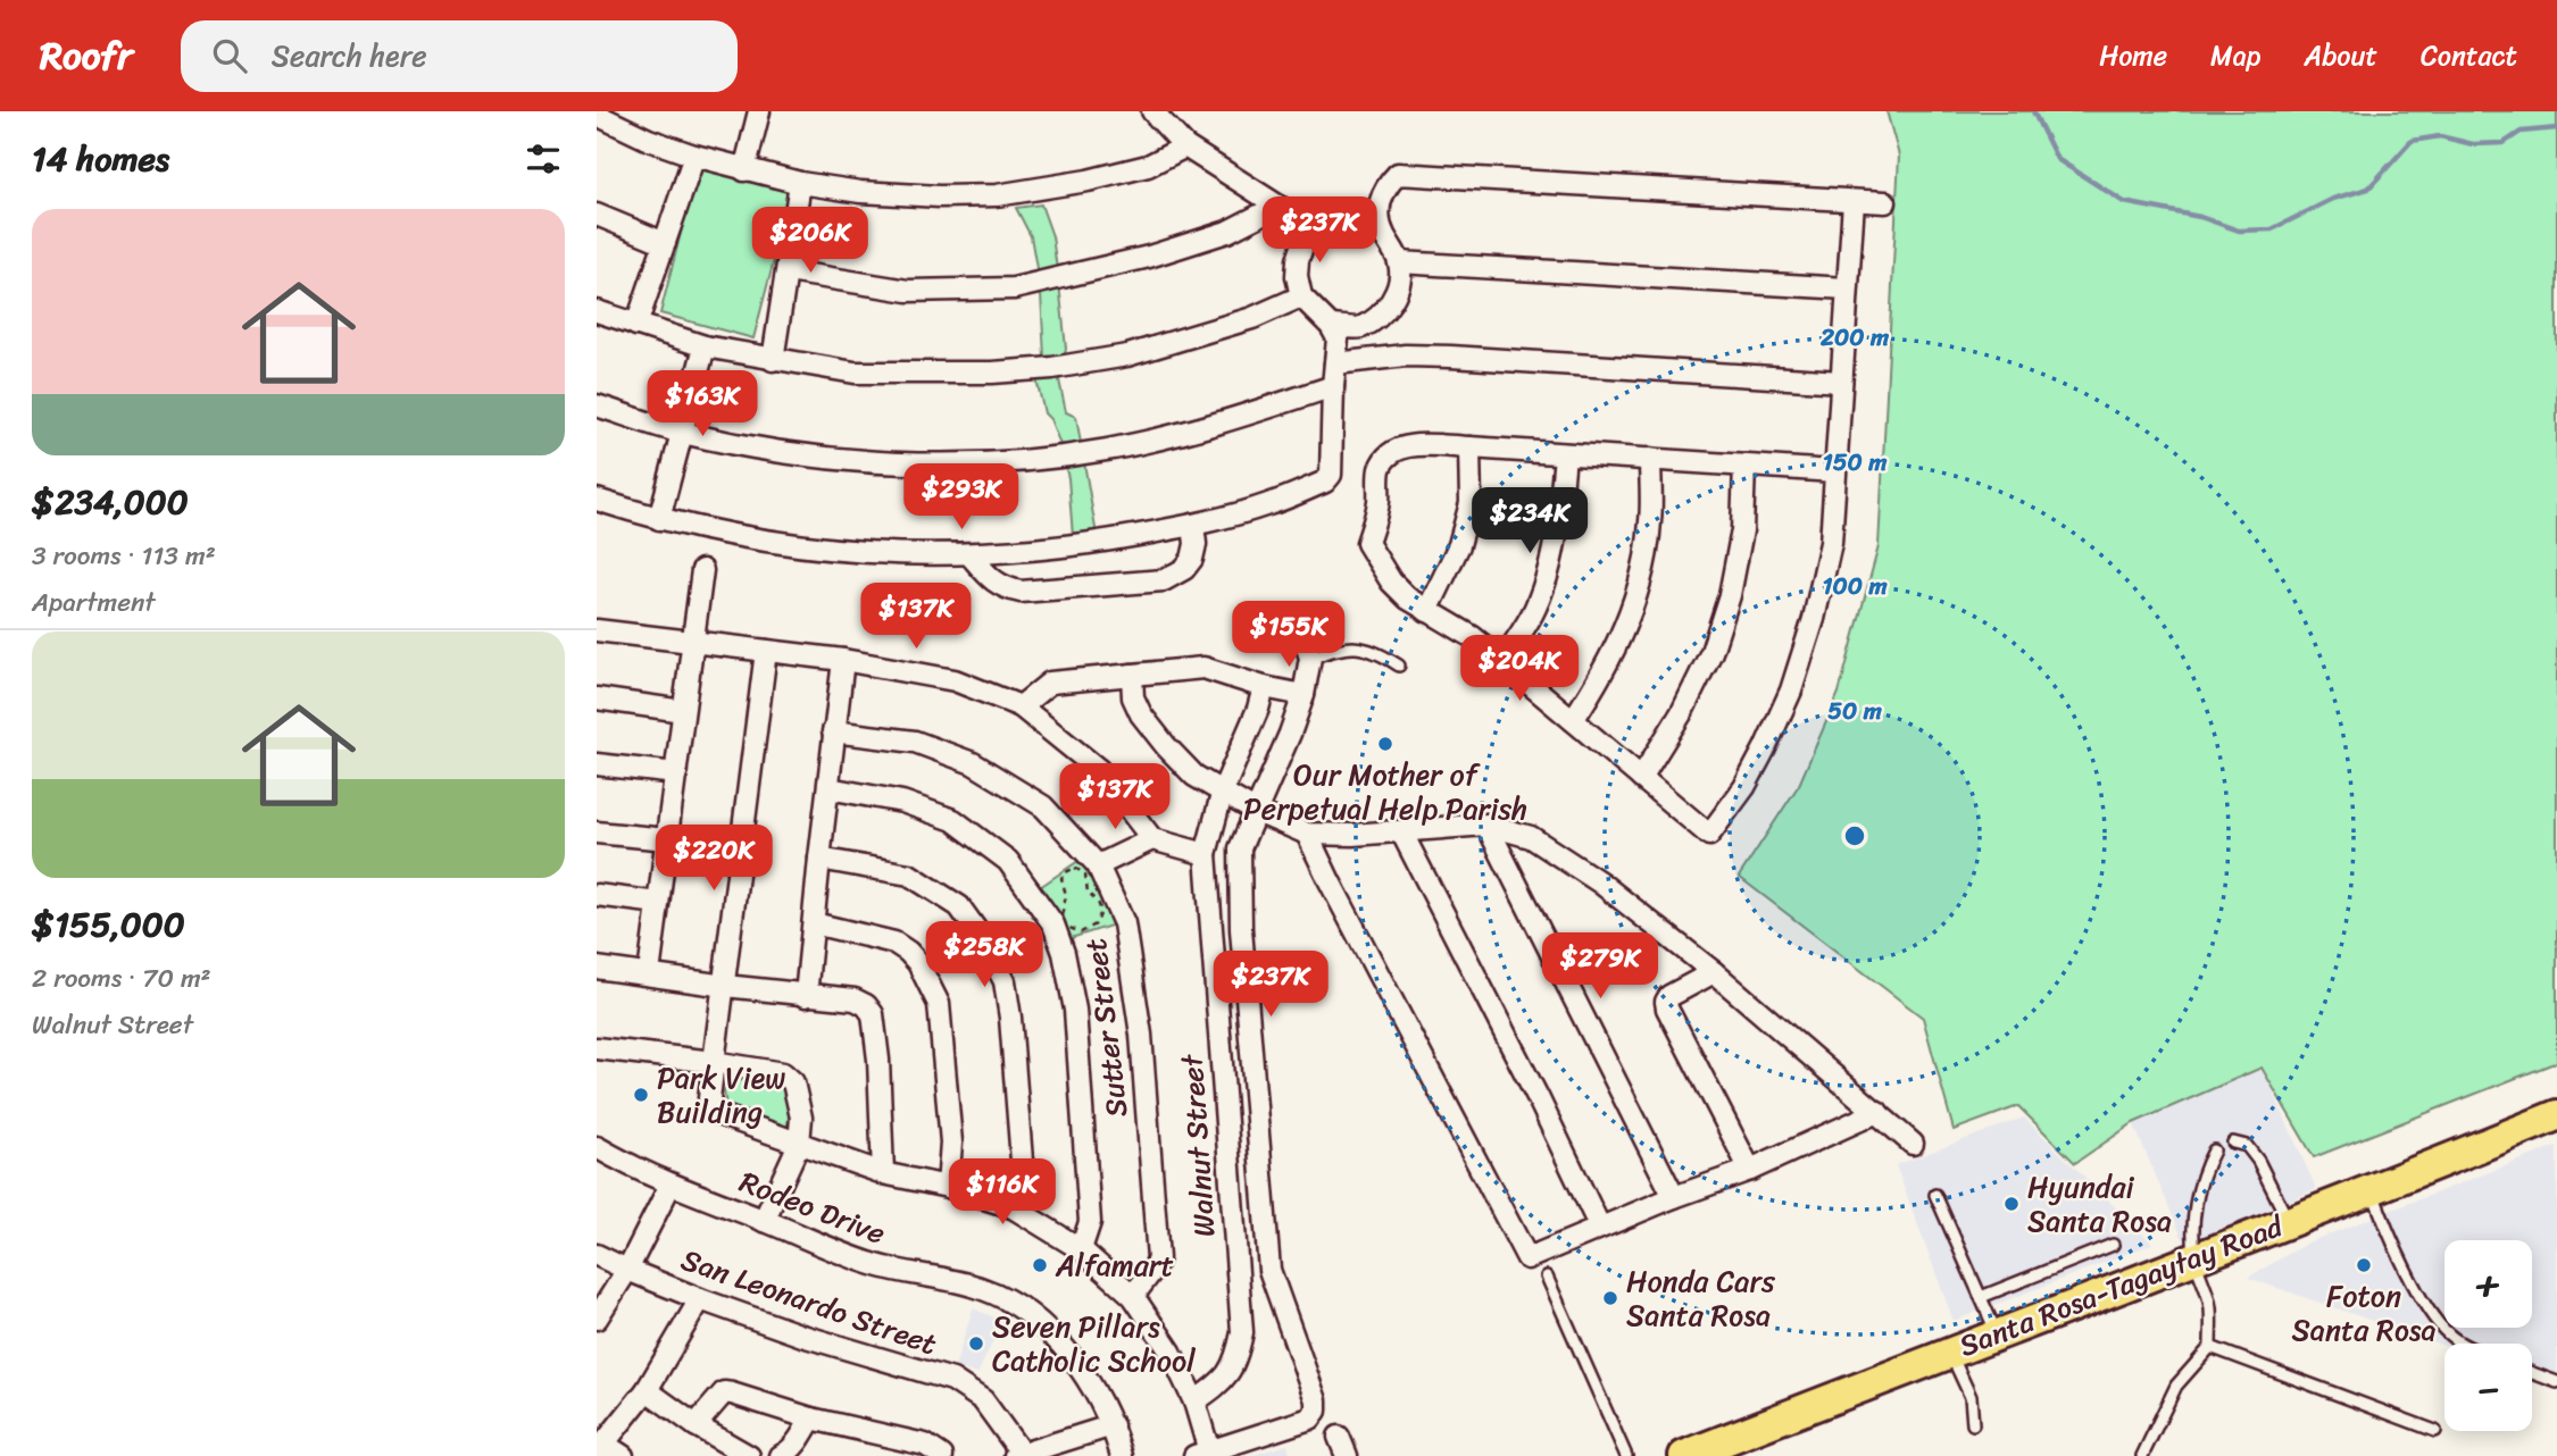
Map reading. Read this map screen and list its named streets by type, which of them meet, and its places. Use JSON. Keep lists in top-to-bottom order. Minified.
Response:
{"streets":{"main road":["Santa Rosa-Tagaytay Road"],"street":["Sutter Street","Walnut Street","Rodeo Drive","San Leonardo Street"]},"places":["Our Mother of Perpetual Help Parish","Park View Building","Hyundai Santa Rosa","Alfamart","Foton Santa Rosa","Honda Cars Santa Rosa","Seven Pillars Catholic School"],"page":{"header":"Roofr","search":"Search here","nav":["Home","Map","About","Contact"],"heading":"14 homes","price":["$237K","$206K","$163K","$293K","$234K","$137K","$155K","$204K","$137K","$220K","$258K","$279K","$237K","$116K"],"list":[{"name":"$234,000","note":"3 rooms · 113 m² · Apartment"},{"name":"$155,000","note":"2 rooms · 70 m² · Walnut Street"}],"map_buttons":["+","−"]},"rings":["200 m","150 m","100 m","50 m"]}
